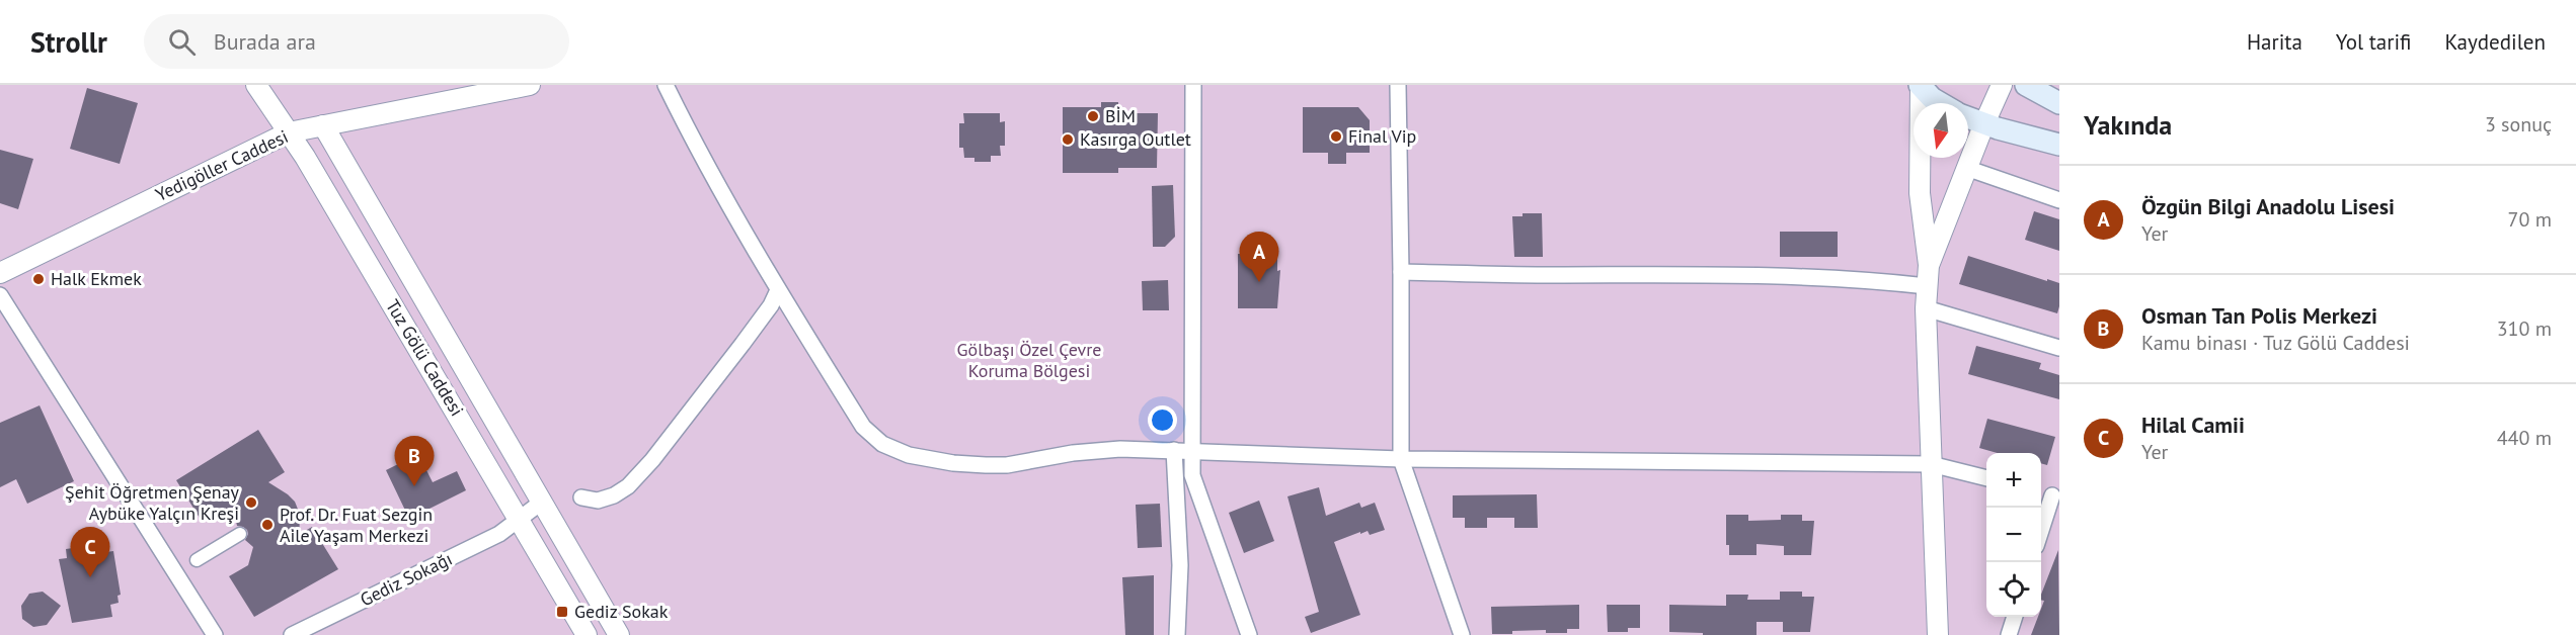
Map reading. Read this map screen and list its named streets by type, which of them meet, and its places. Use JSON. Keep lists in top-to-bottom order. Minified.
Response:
{"streets":{"street":["Yedigöller Caddesi","Tuz Gölü Caddesi","Gediz Sokağı"]},"crossings":[["Yedigöller Caddesi","Tuz Gölü Caddesi"],["Tuz Gölü Caddesi","Gediz Sokağı"]],"parks":["Gölbaşı Özel Çevre Koruma Bölgesi"],"places":{"other":["BİM","Final Vip","Kasırga Outlet","Halk Ekmek","Şehit Öğretmen Şenay Aybüke Yalçın Kreşi","Prof. Dr. Fuat Sezgin Aile Yaşam Merkezi"],"transit":["Gediz Sokak"]},"north":"bottom","page":{"header":"Strollr","search":"Burada ara","nav":["Harita","Yol tarifi","Kaydedilen"],"heading":["Yakında","3 sonuç"],"list":[{"mark":"A","name":"Özgün Bilgi Anadolu Lisesi","note":"Yer","value":"70 m"},{"mark":"B","name":"Osman Tan Polis Merkezi","note":"Kamu binası · Tuz Gölü Caddesi","value":"310 m"},{"mark":"C","name":"Hilal Camii","note":"Yer","value":"440 m"}],"pins":["A","B","C"],"map_buttons":["+","−"]}}
